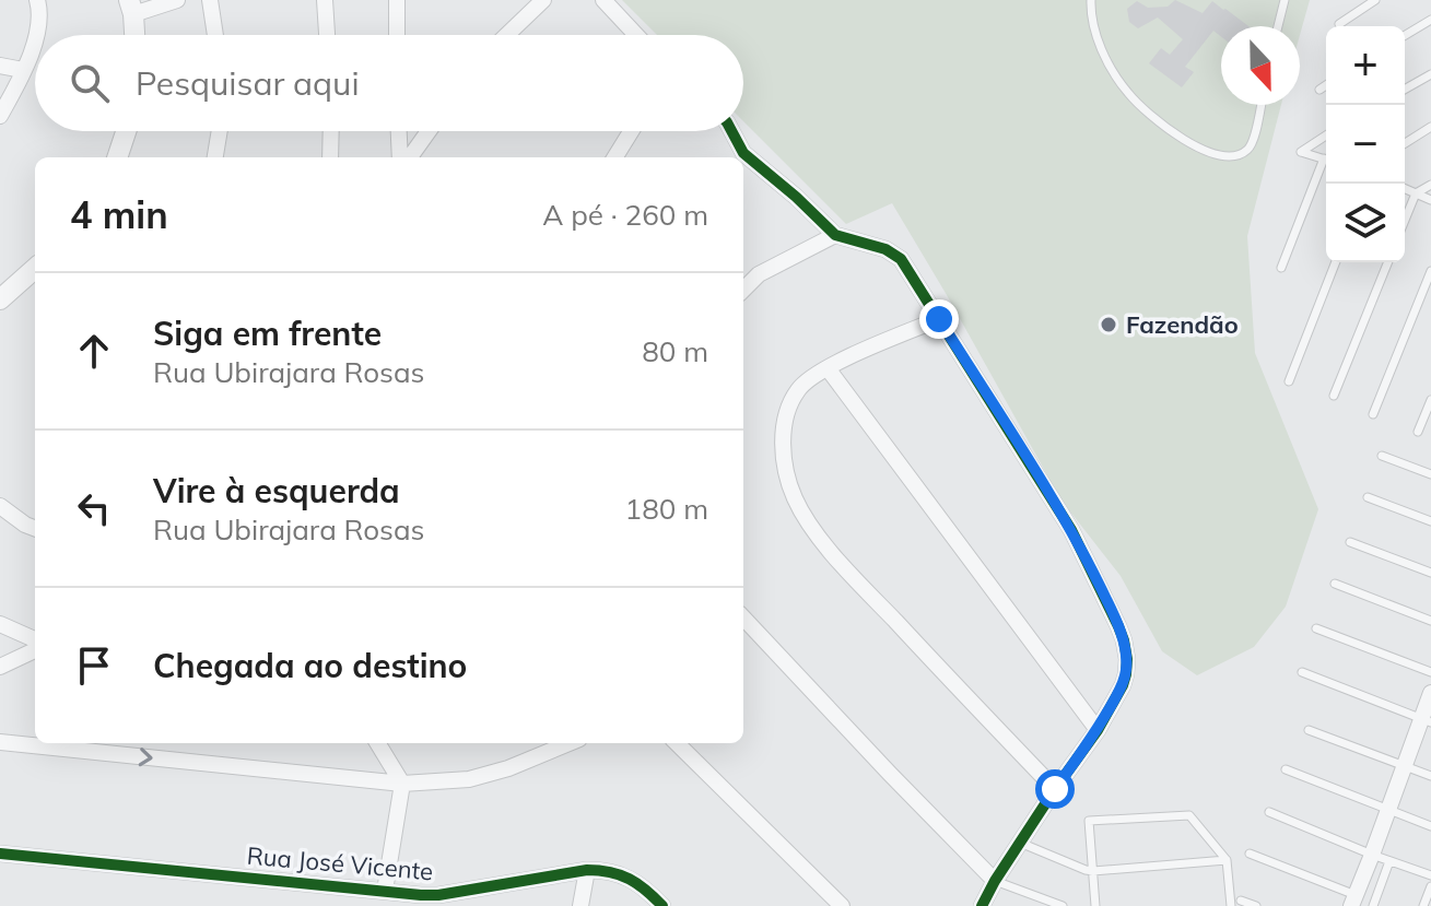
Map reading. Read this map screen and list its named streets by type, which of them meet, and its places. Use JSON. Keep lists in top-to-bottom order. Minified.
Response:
{"streets":{"street":["Rua José Vicente"]},"places":["Fazendão"],"north":"bottom","page":{"map_buttons":["+","−"],"search":"Pesquisar aqui","heading":["4 min","A pé · 260 m"],"list":[["Siga em frente","Rua Ubirajara Rosas","80 m"],["Vire à esquerda","Rua Ubirajara Rosas","180 m"],"Chegada ao destino"]}}
